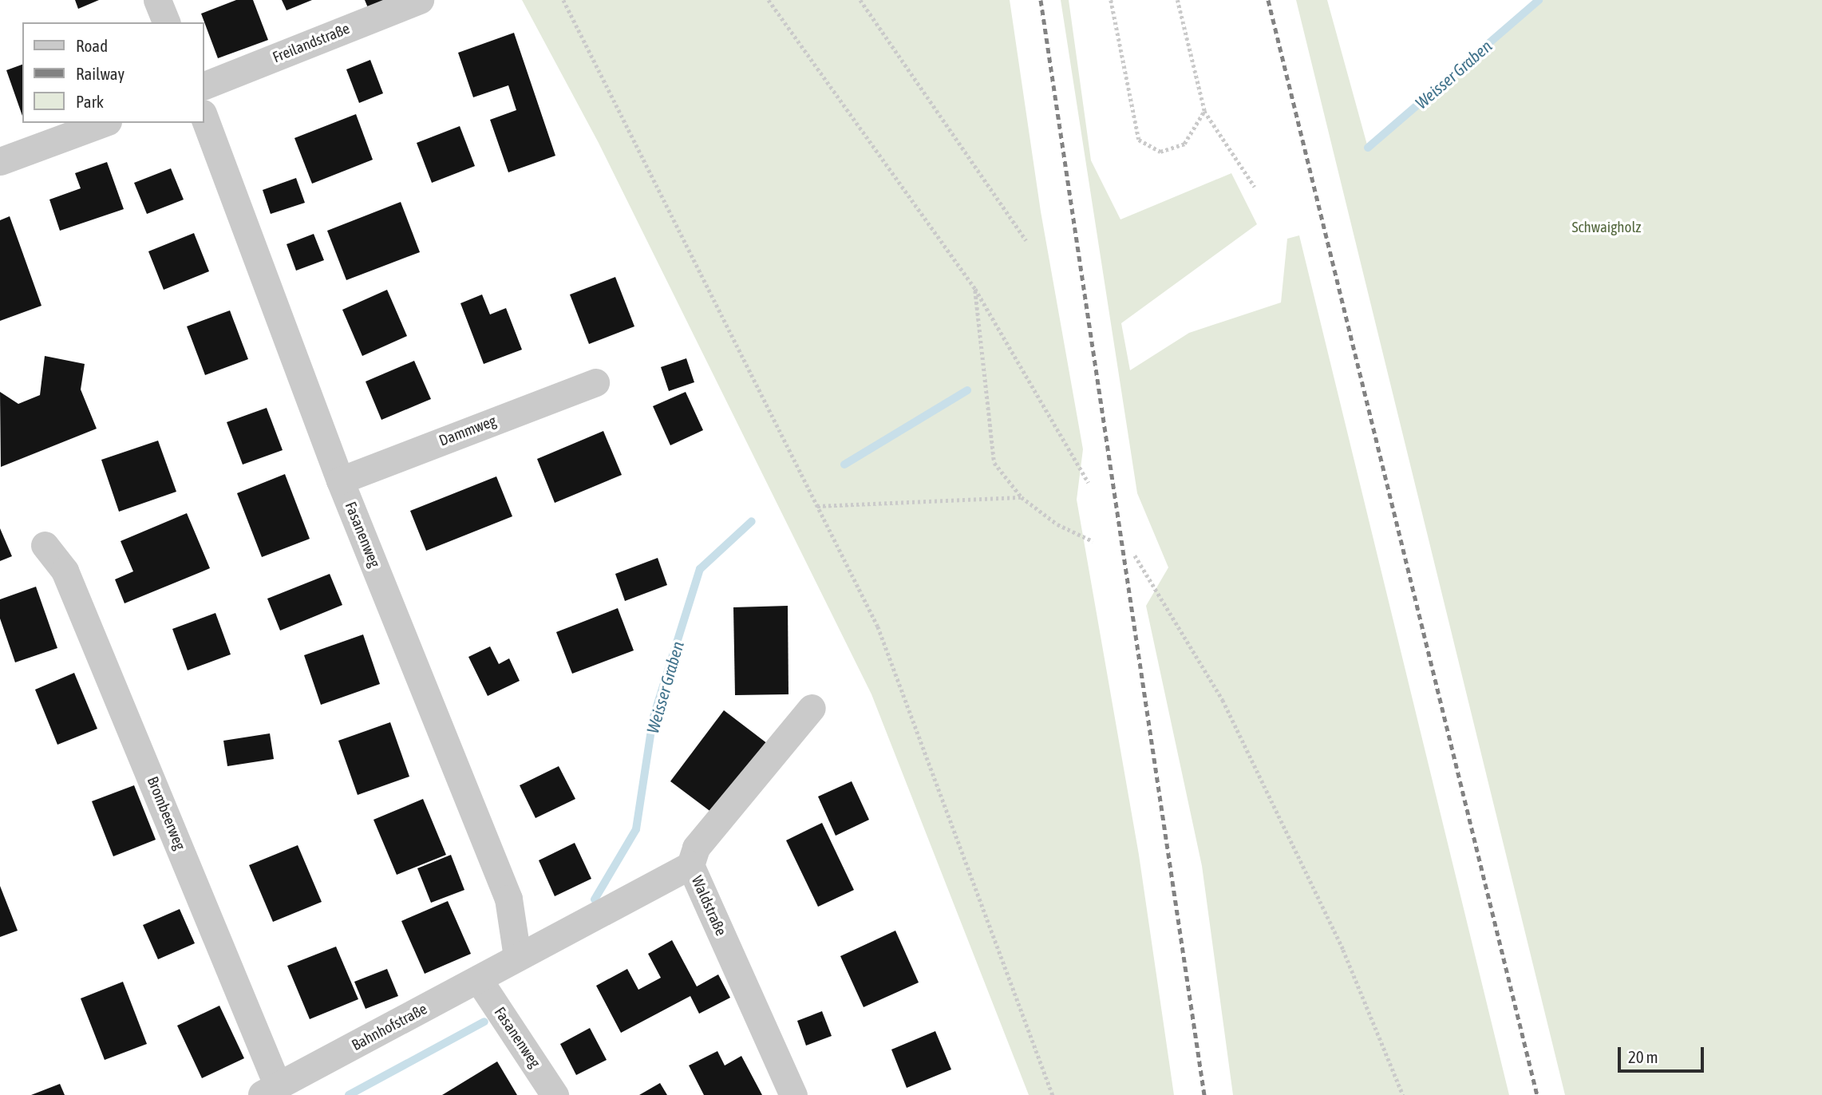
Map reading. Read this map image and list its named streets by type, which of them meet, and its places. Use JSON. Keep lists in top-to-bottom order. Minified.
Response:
{"streets":{"street":["Freilandstraße","Dammweg","Fasanenweg","Brombeerweg","Waldstraße","Bahnhofstraße"]},"crossings":[["Dammweg","Fasanenweg"],["Fasanenweg","Waldstraße"],["Fasanenweg","Bahnhofstraße"],["Brombeerweg","Bahnhofstraße"],["Waldstraße","Bahnhofstraße"]],"water":["Weisser Graben"],"parks":["Schwaigholz"],"legend":["Road","Railway","Park"],"scale_bar":"20 m"}
